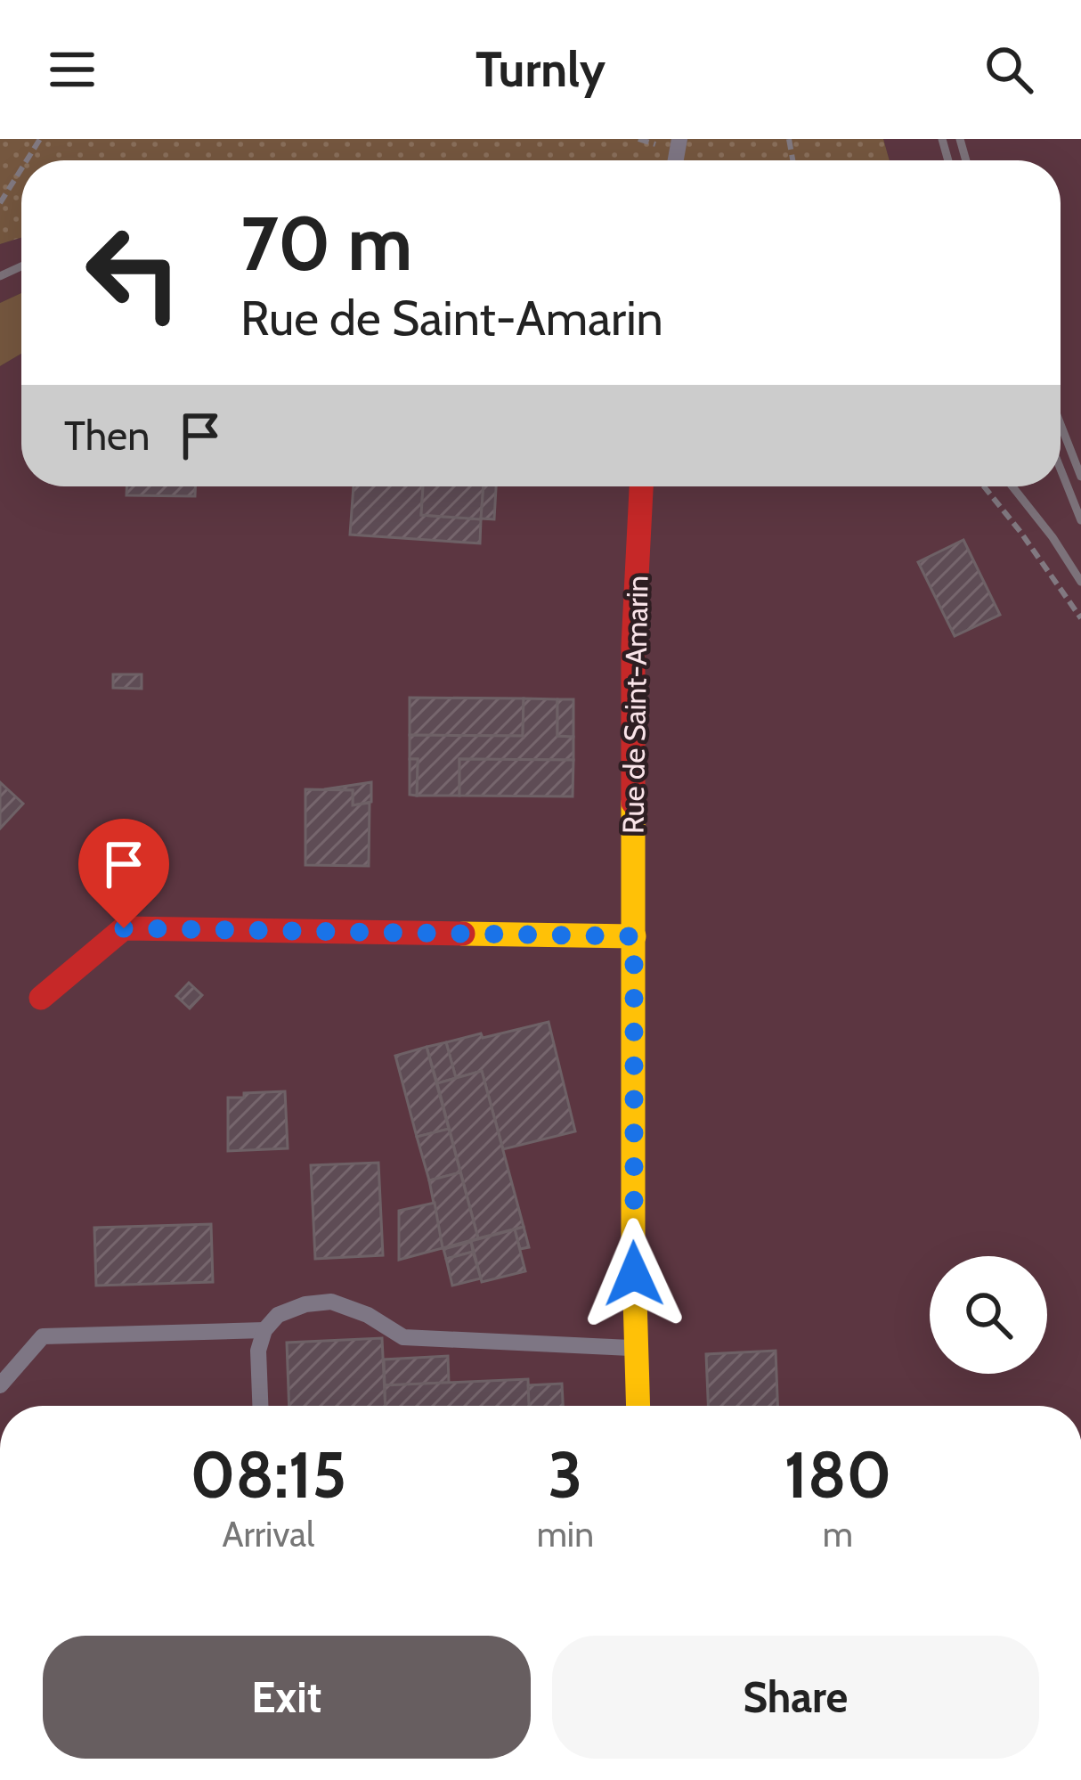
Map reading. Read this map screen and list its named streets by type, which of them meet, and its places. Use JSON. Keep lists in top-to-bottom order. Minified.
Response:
{"streets":{"street":["Rue de Saint-Amarin"]},"page":{"header":"Turnly","turn":["70 m","Rue de Saint-Amarin"],"then":"Then","eta":["08:15","Arrival","3","min","180","m"],"buttons":["Exit","Share"]}}
